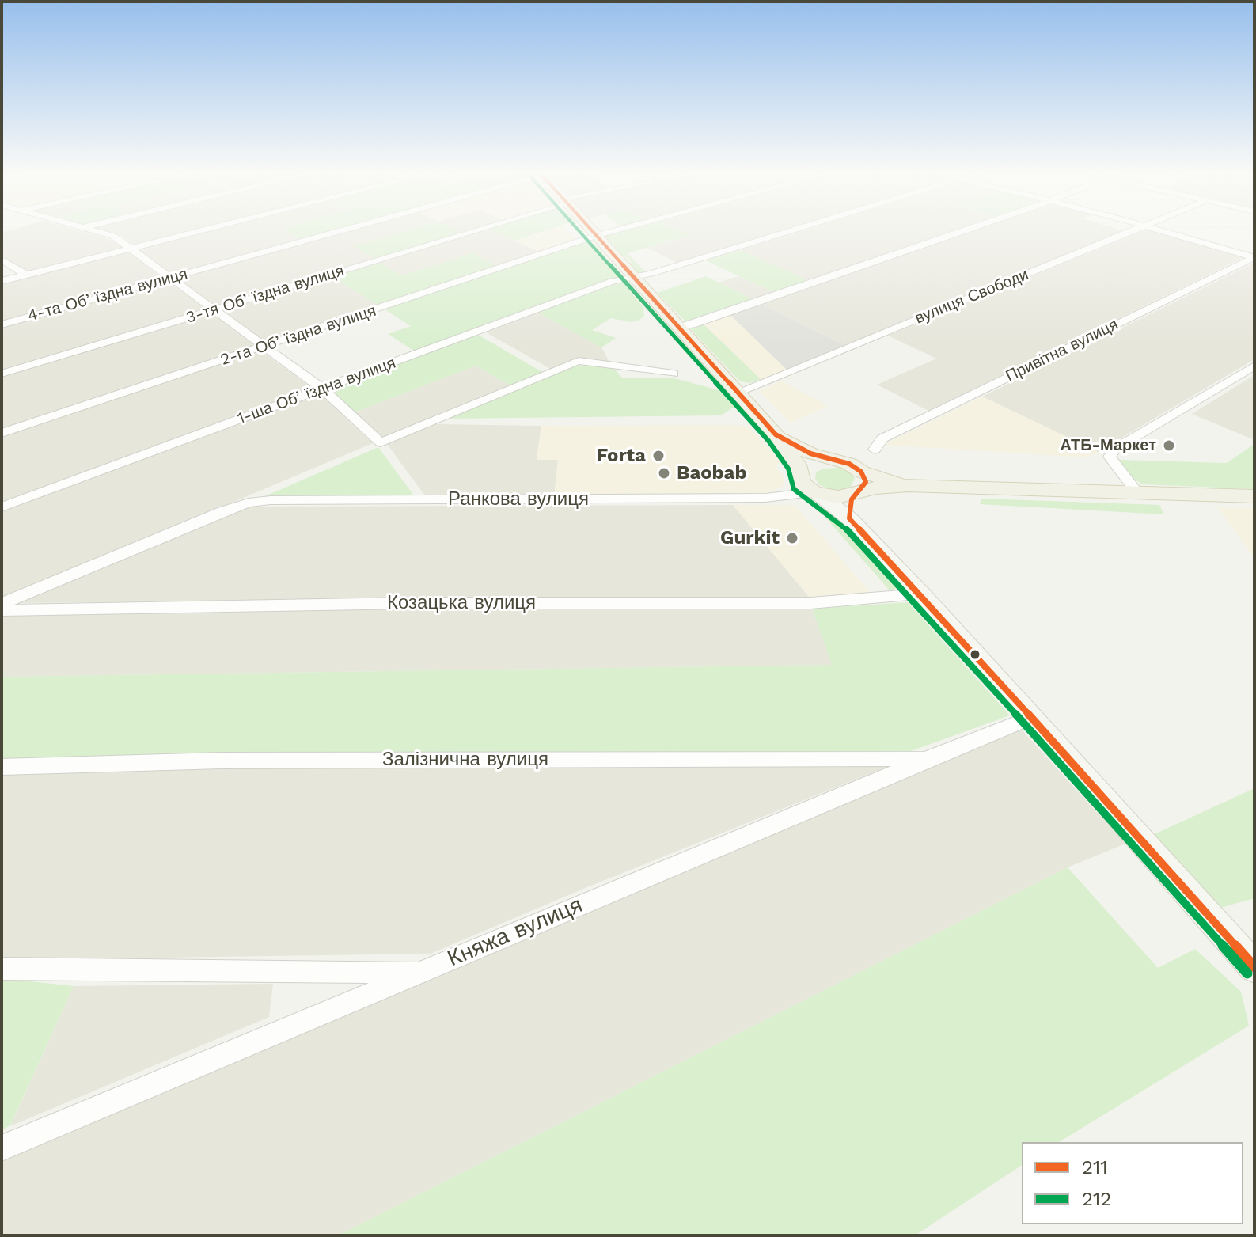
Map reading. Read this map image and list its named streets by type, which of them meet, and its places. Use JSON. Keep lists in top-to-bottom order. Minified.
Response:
{"streets":{"street":["3-тя Обʼїздна вулиця","4-та Обʼїздна вулиця","вулиця Свободи","2-га Обʼїздна вулиця","Привітна вулиця","1-ша Обʼїздна вулиця","Ранкова вулиця","Козацька вулиця","Залізнична вулиця","Княжа вулиця"]},"crossings":[["Залізнична вулиця","Княжа вулиця"]],"places":["АТБ-Маркет","Forta","Baobab","Gurkit"],"lines":["transit line 211","transit line 212"],"legend":["211","212"]}
